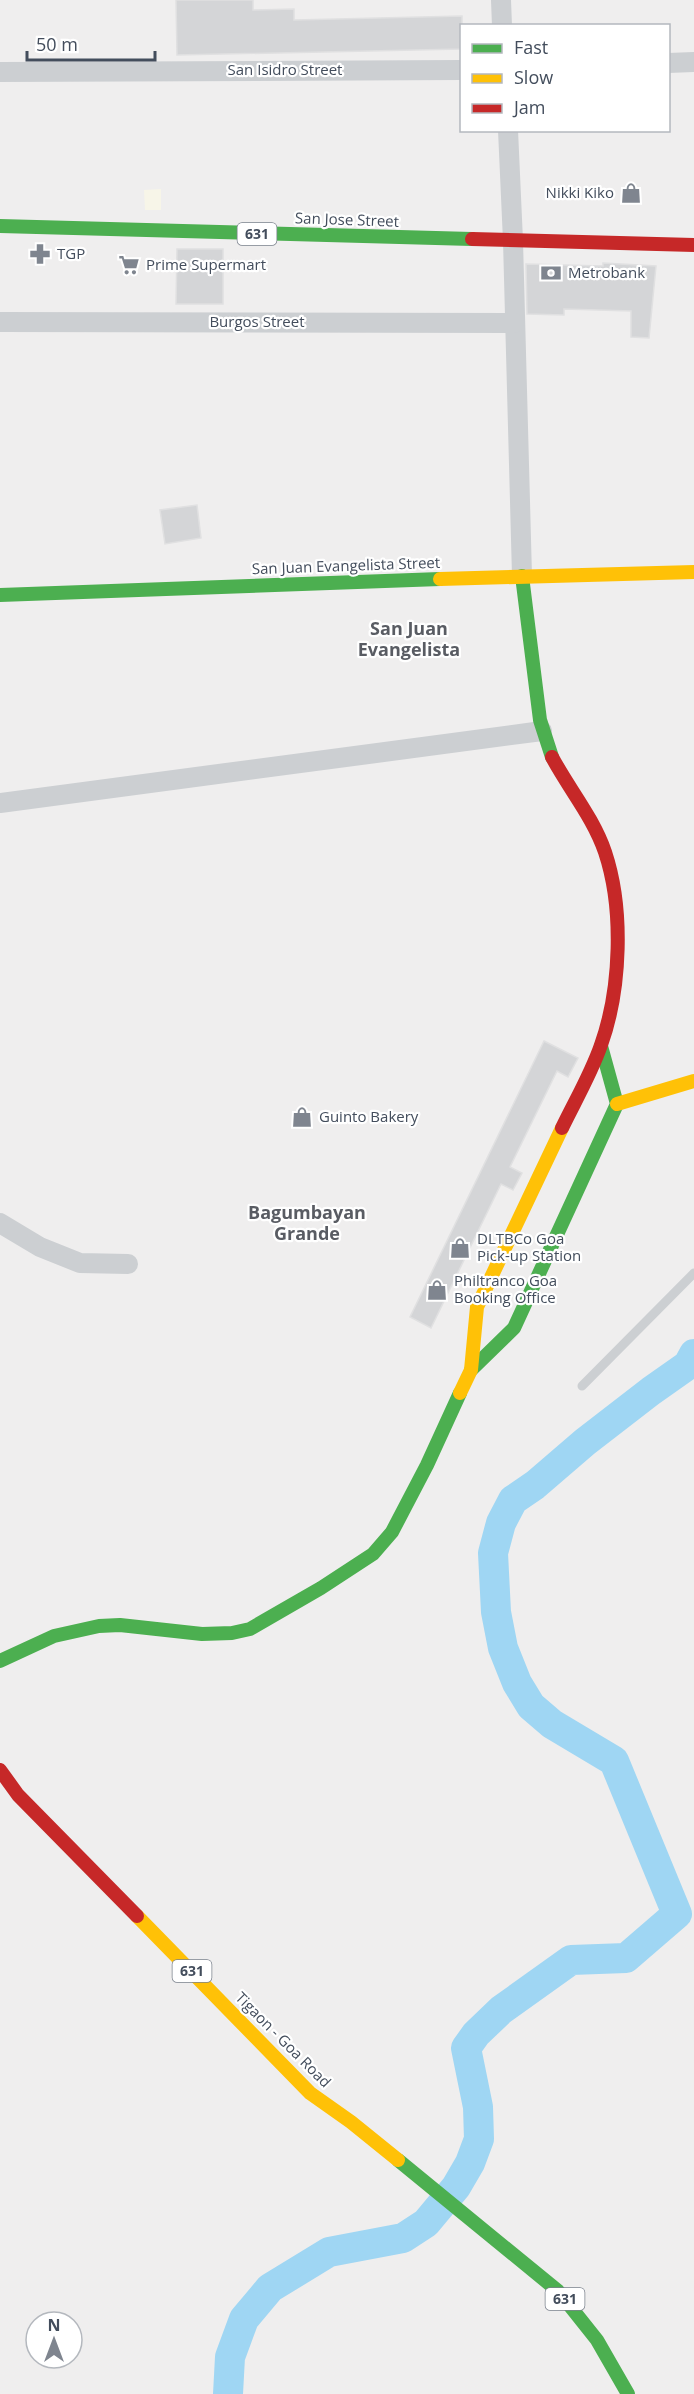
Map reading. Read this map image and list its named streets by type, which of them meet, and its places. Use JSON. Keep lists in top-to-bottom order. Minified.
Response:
{"streets":{"street":["San Isidro Street","San Jose Street","631","Burgos Street","San Juan Evangelista Street","Tigaon - Goa Road"]},"districts":["San Juan Evangelista","Bagumbayan Grande"],"places":{"shop":["Nikki Kiko","Guinto Bakery","DLTBCo Goa Pick-up Station","Philtranco Goa Booking Office"],"pharmacy":["TGP"],"supermarket":["Prime Supermart"],"bank":["Metrobank"]},"legend":["Fast","Slow","Jam"],"scale_bar":"50 m","north":"top"}
